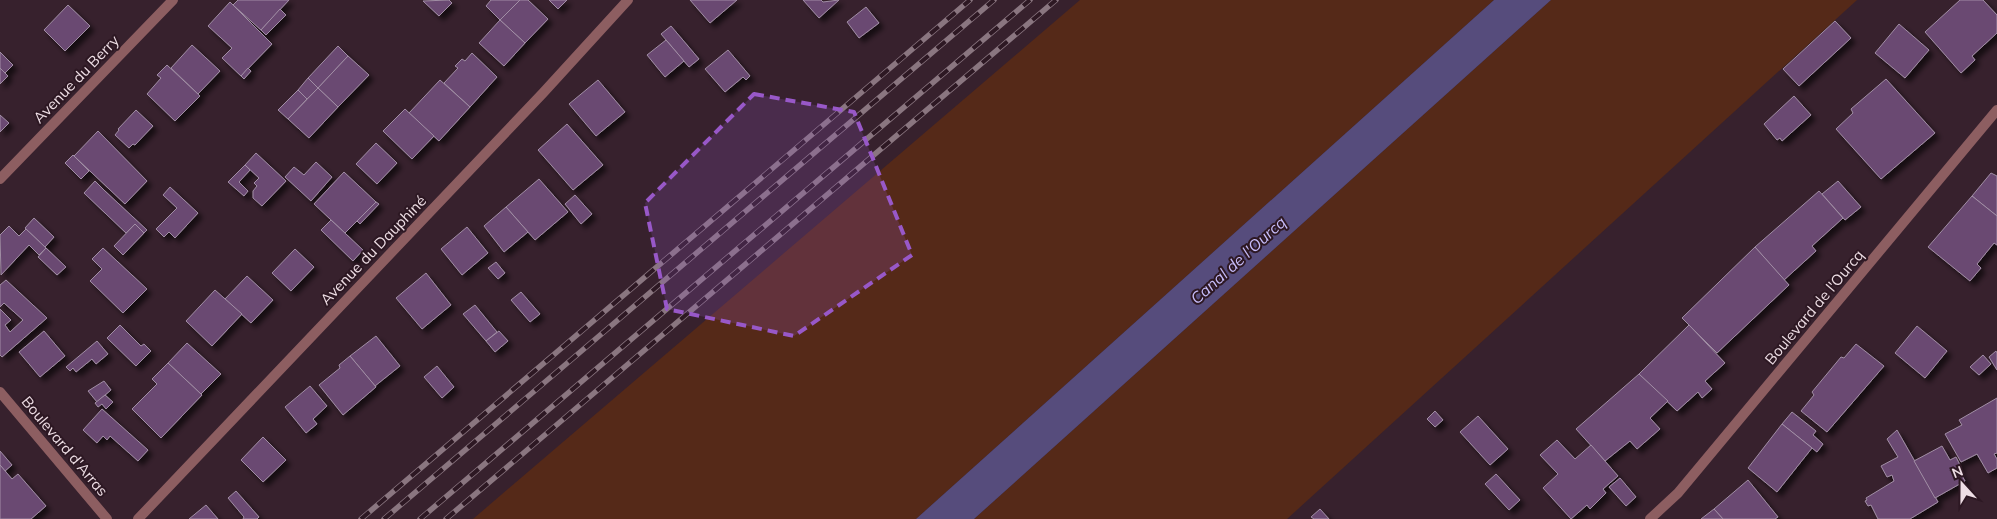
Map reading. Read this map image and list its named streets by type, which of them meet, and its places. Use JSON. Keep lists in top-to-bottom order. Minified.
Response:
{"streets":{"street":["Avenue du Berry","Avenue du Dauphiné","Boulevard de l'Ourcq","Boulevard d'Arras"]},"water":["Canal de l'Ourcq"],"north":"top"}
